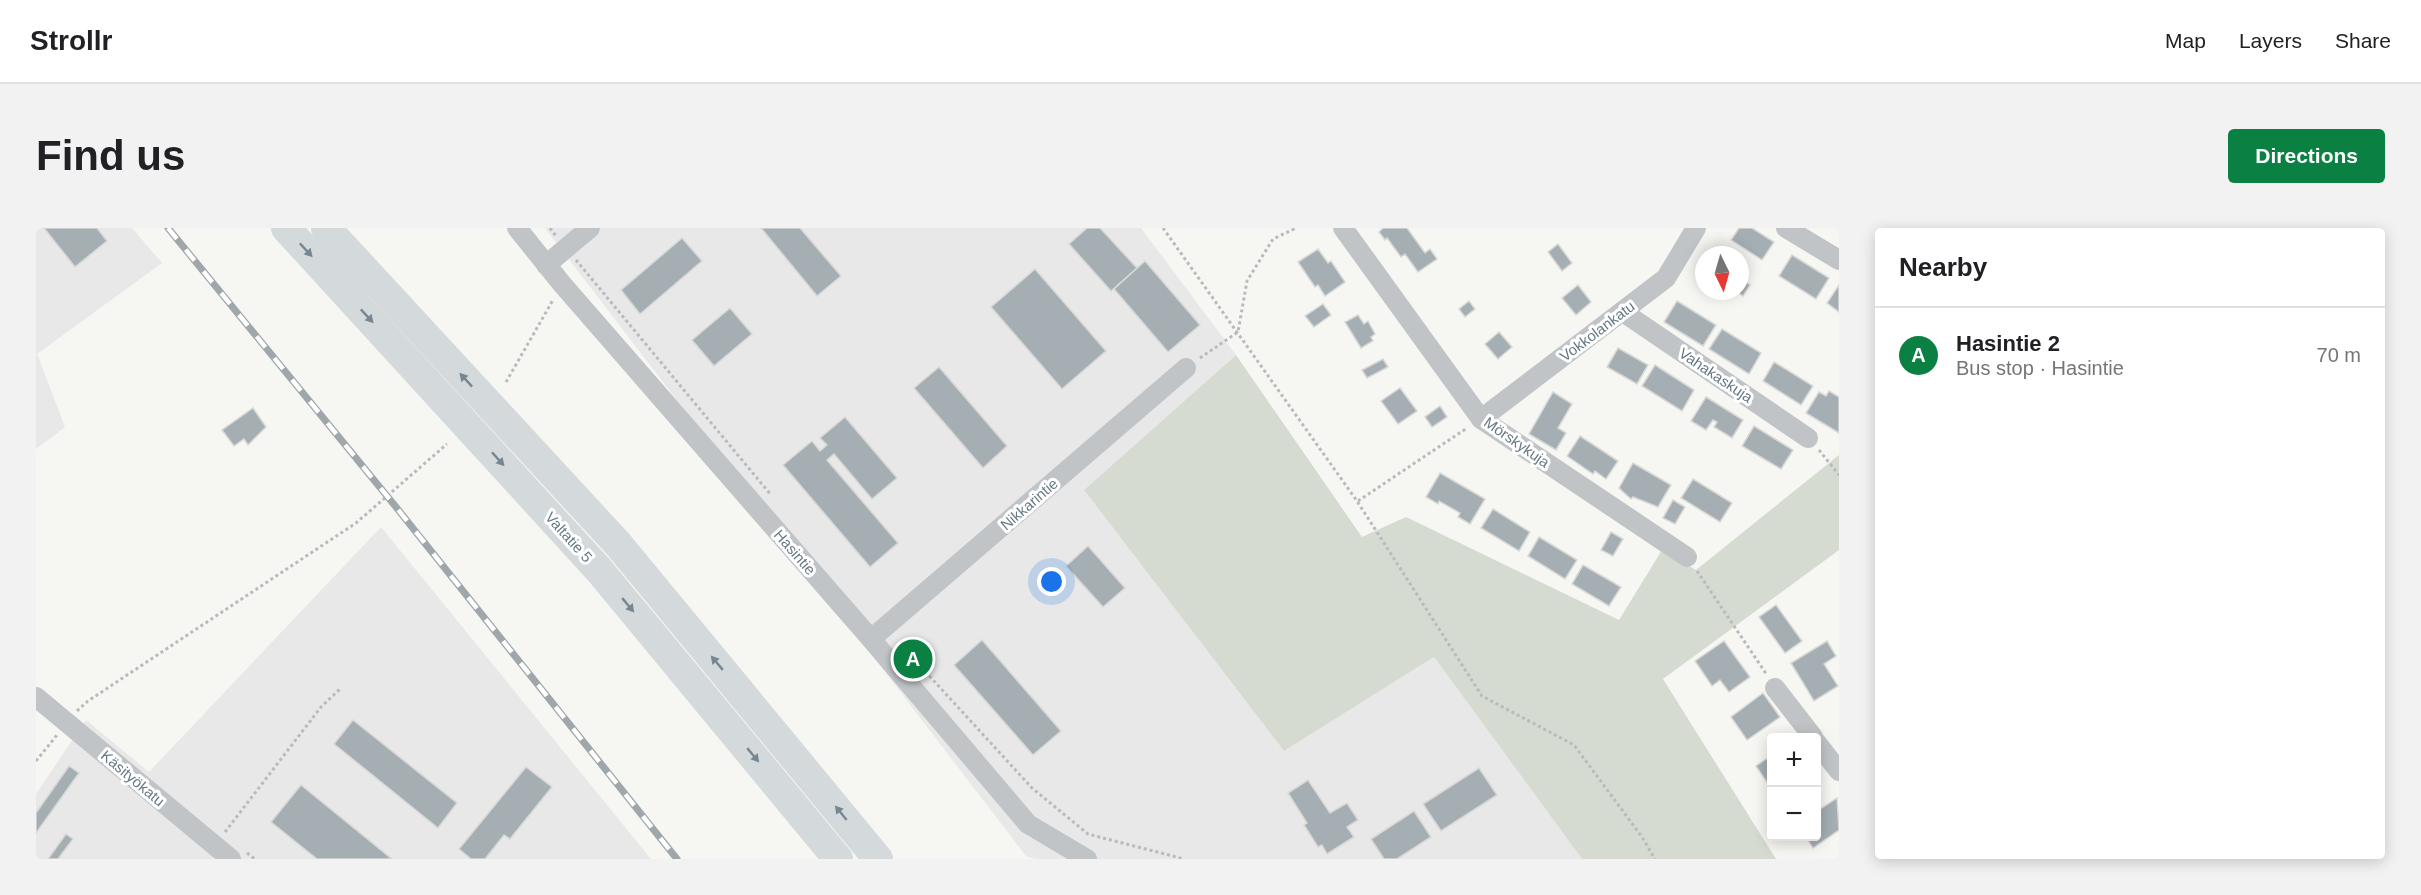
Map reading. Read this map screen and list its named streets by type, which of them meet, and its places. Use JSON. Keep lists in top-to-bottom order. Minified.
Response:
{"streets":{"highway":["Valtatie 5"],"street":["Vokkolankatu","Vahakaskuja","Mörskykuja","Nikkarintie","Hasintie","Käsityökatu"]},"crossings":[["Vokkolankatu","Vahakaskuja"],["Vokkolankatu","Mörskykuja"],["Nikkarintie","Hasintie"]],"north":"bottom","page":{"header":"Strollr","nav":["Map","Layers","Share"],"buttons":"Directions","title":"Find us","heading":"Nearby","list":[{"mark":"A","name":"Hasintie 2","note":"Bus stop · Hasintie","value":"70 m"}],"pins":"A","map_buttons":["+","−"]}}
